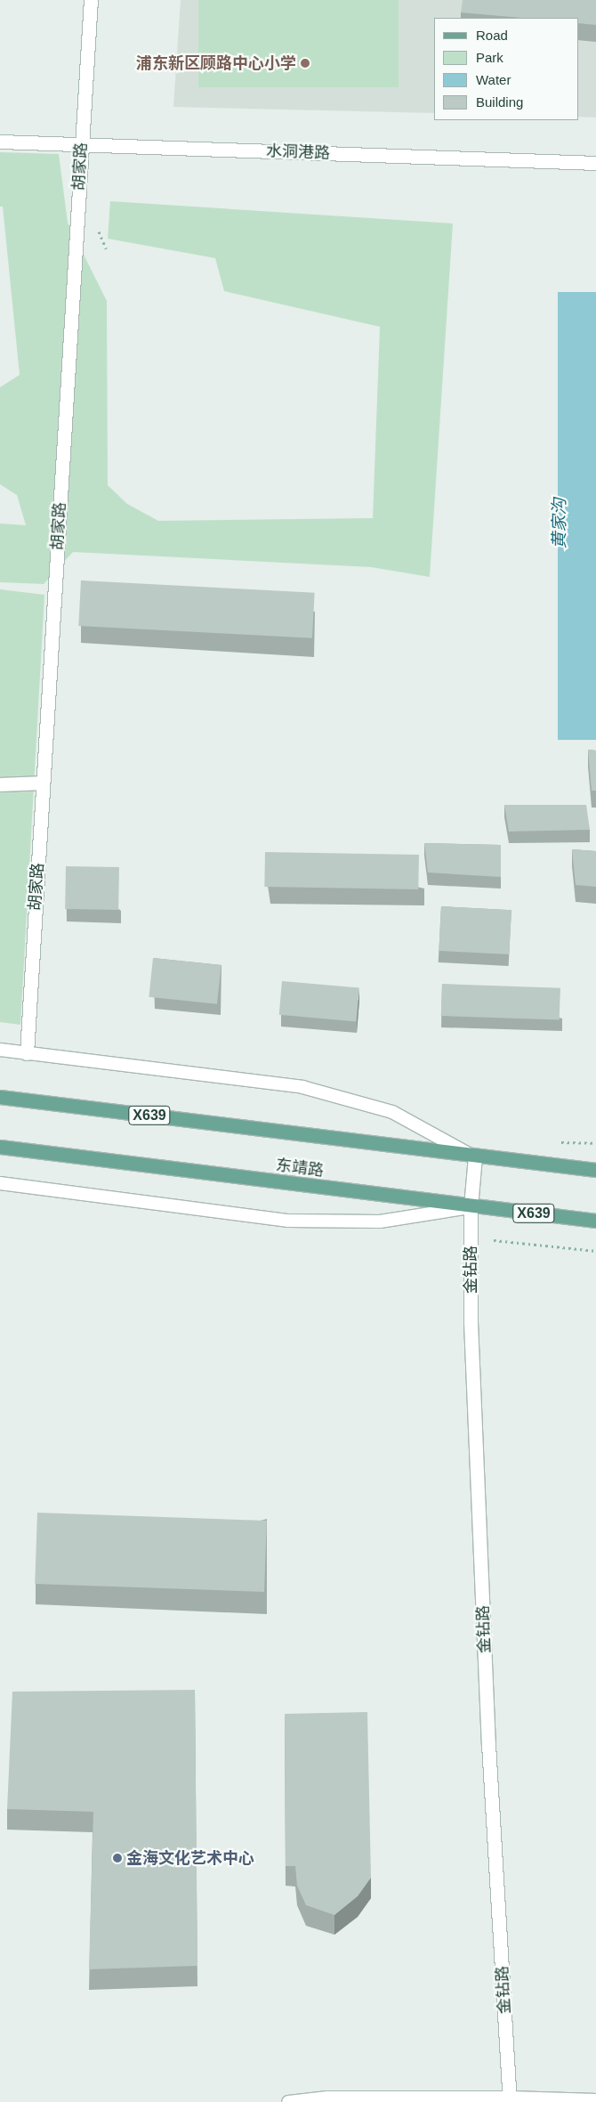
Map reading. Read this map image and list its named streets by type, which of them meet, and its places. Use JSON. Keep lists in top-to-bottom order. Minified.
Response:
{"streets":{"main road":["X639","东靖路"],"street":["水洞港路","胡家路","金钻路"]},"crossings":[["水洞港路","胡家路"],["X639","金钻路"],["东靖路","金钻路"]],"water":["黄家沟"],"places":["浦东新区顾路中心小学","金海文化艺术中心"],"legend":["Road","Park","Water","Building"]}
